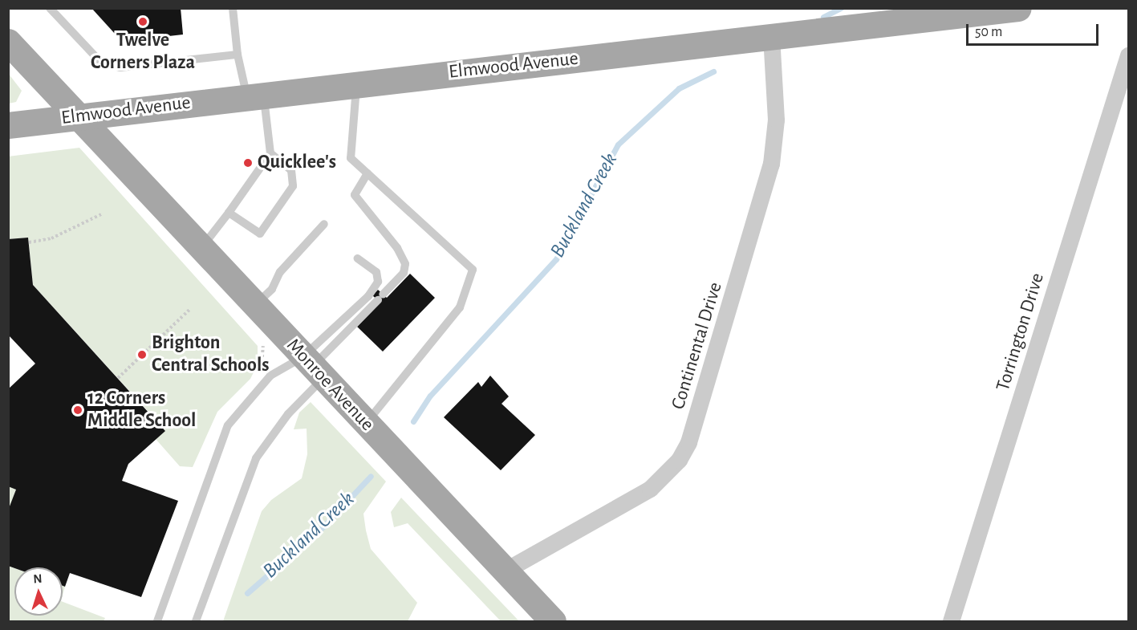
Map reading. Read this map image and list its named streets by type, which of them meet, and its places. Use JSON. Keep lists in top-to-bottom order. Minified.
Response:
{"streets":{"main road":["Elmwood Avenue","Monroe Avenue"],"street":["Torrington Drive","Continental Drive"]},"crossings":[["Elmwood Avenue","Continental Drive"],["Elmwood Avenue","Monroe Avenue"],["Continental Drive","Monroe Avenue"]],"water":["Buckland Creek"],"places":["Twelve Corners Plaza","Quicklee's","Brighton Central Schools","12 Corners Middle School"],"scale_bar":"50 m","north":"top"}
